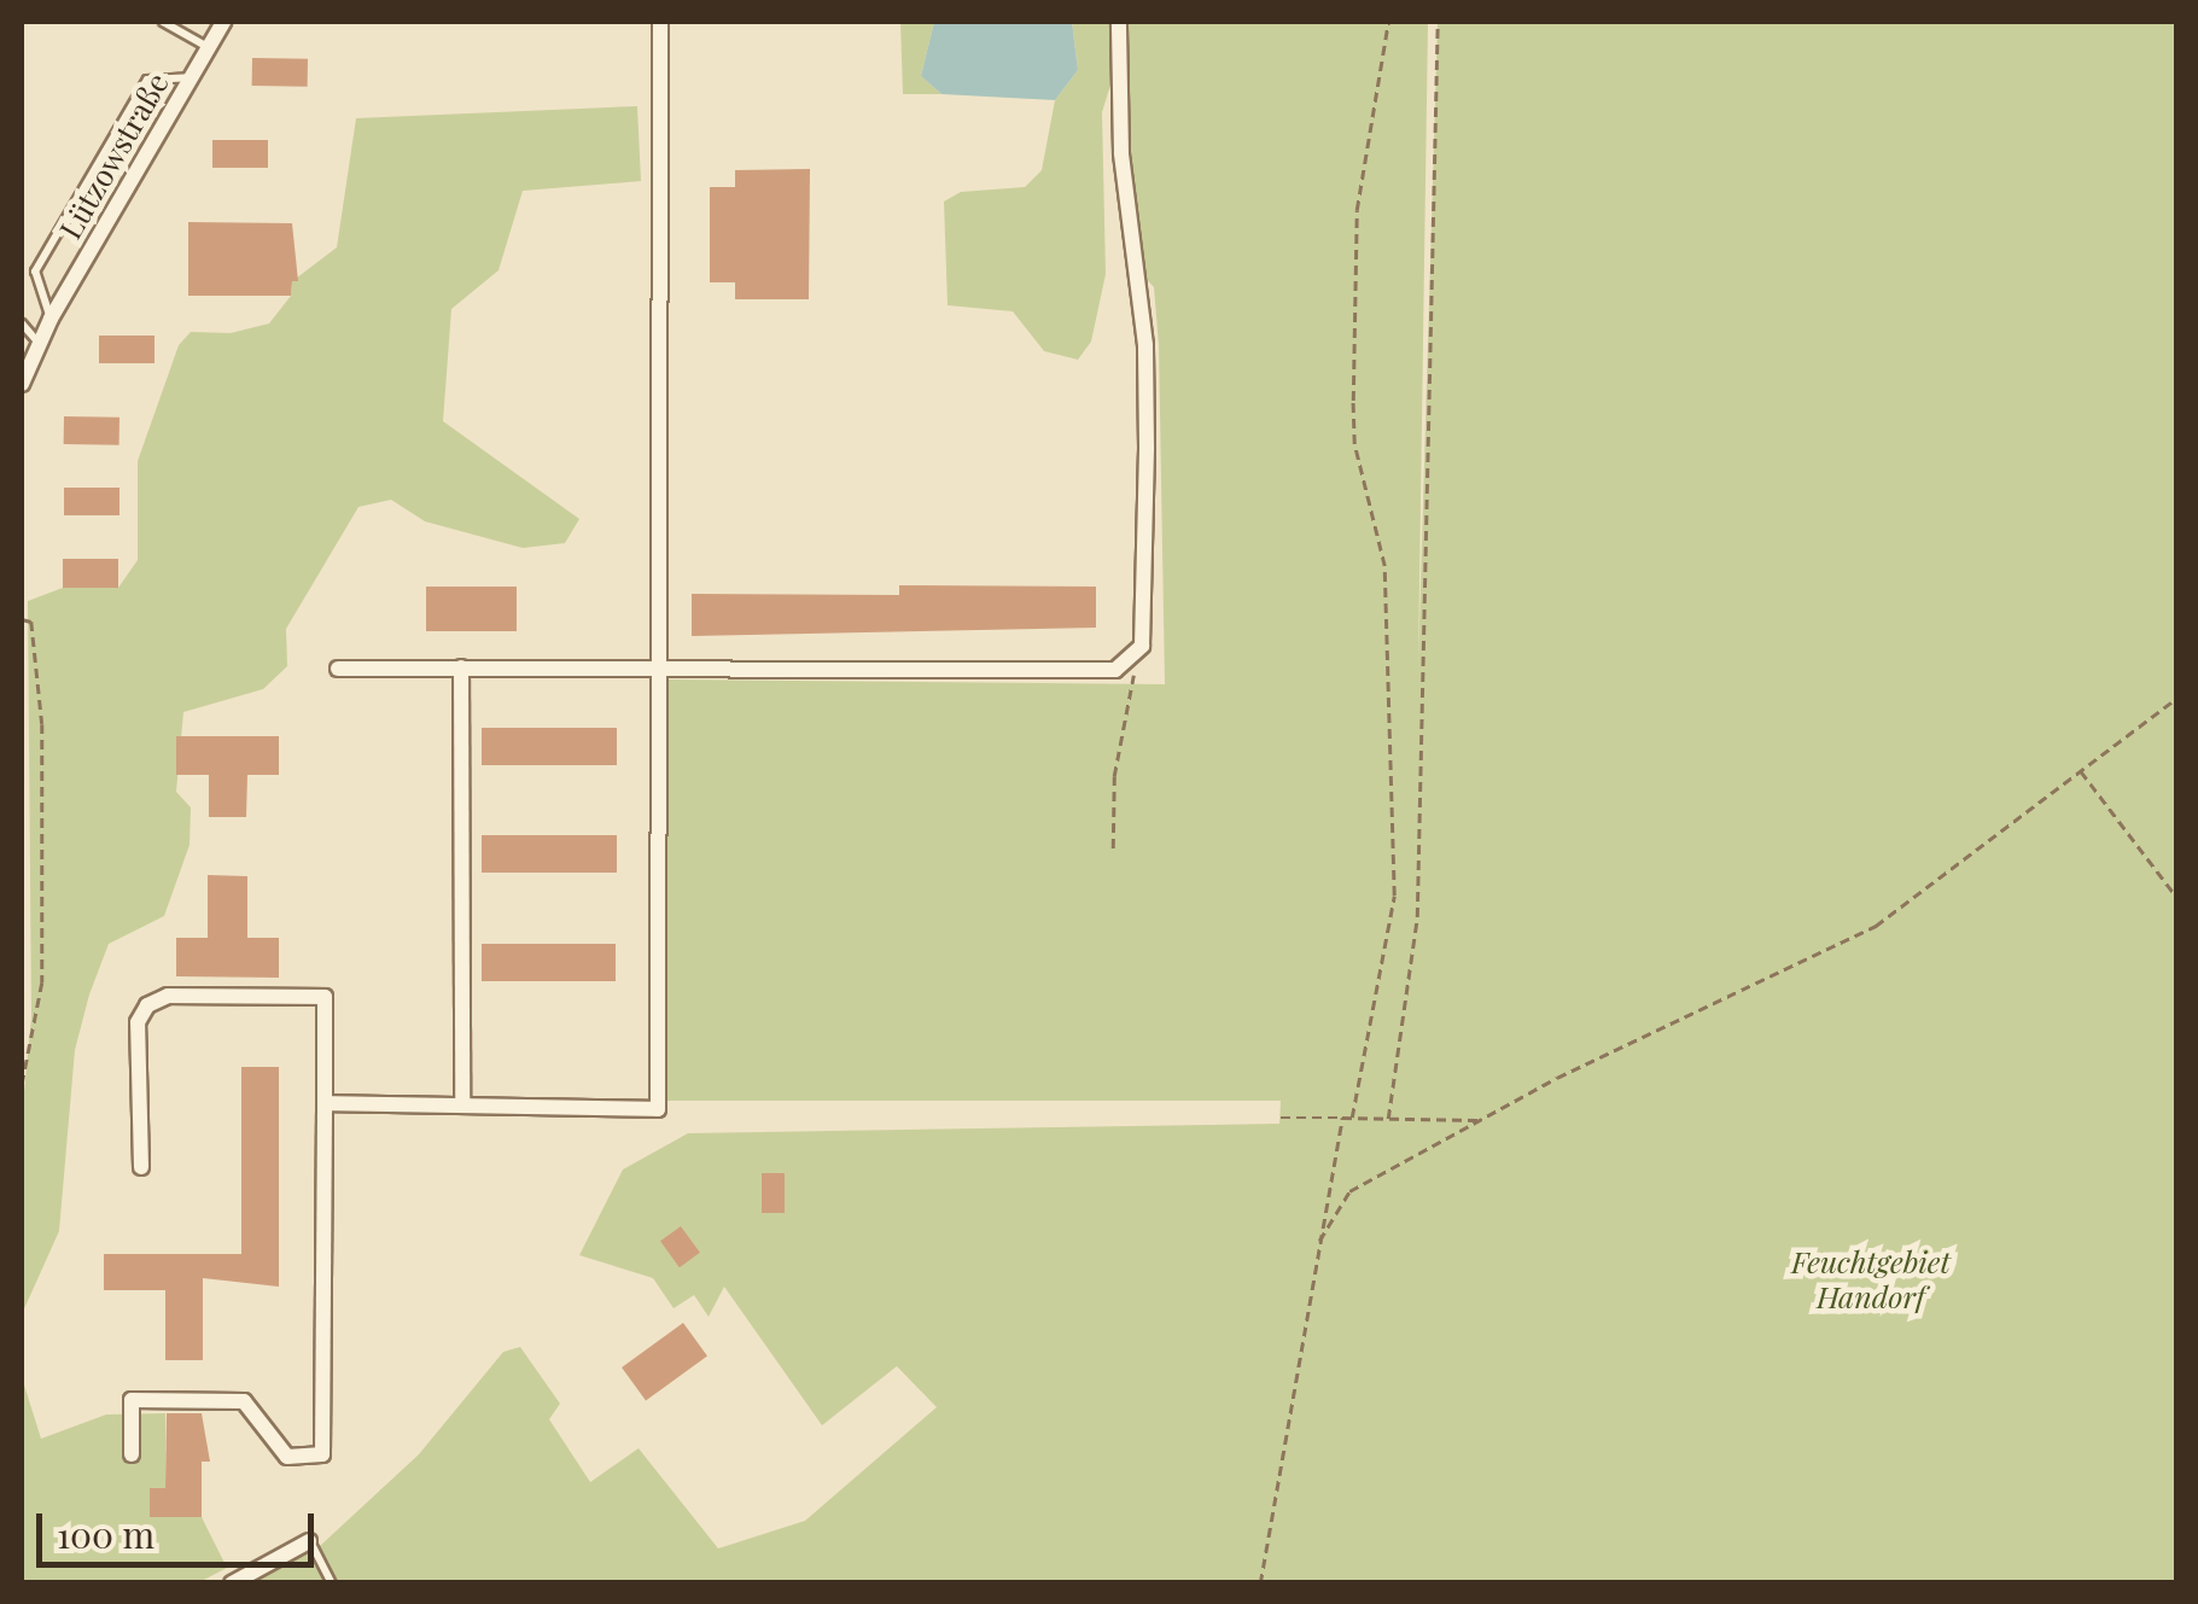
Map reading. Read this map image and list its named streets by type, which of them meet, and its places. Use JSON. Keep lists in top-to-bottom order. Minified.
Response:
{"streets":{"street":["Lützowstraße"]},"parks":["Feuchtgebiet Handorf"],"scale_bar":"100 m"}
